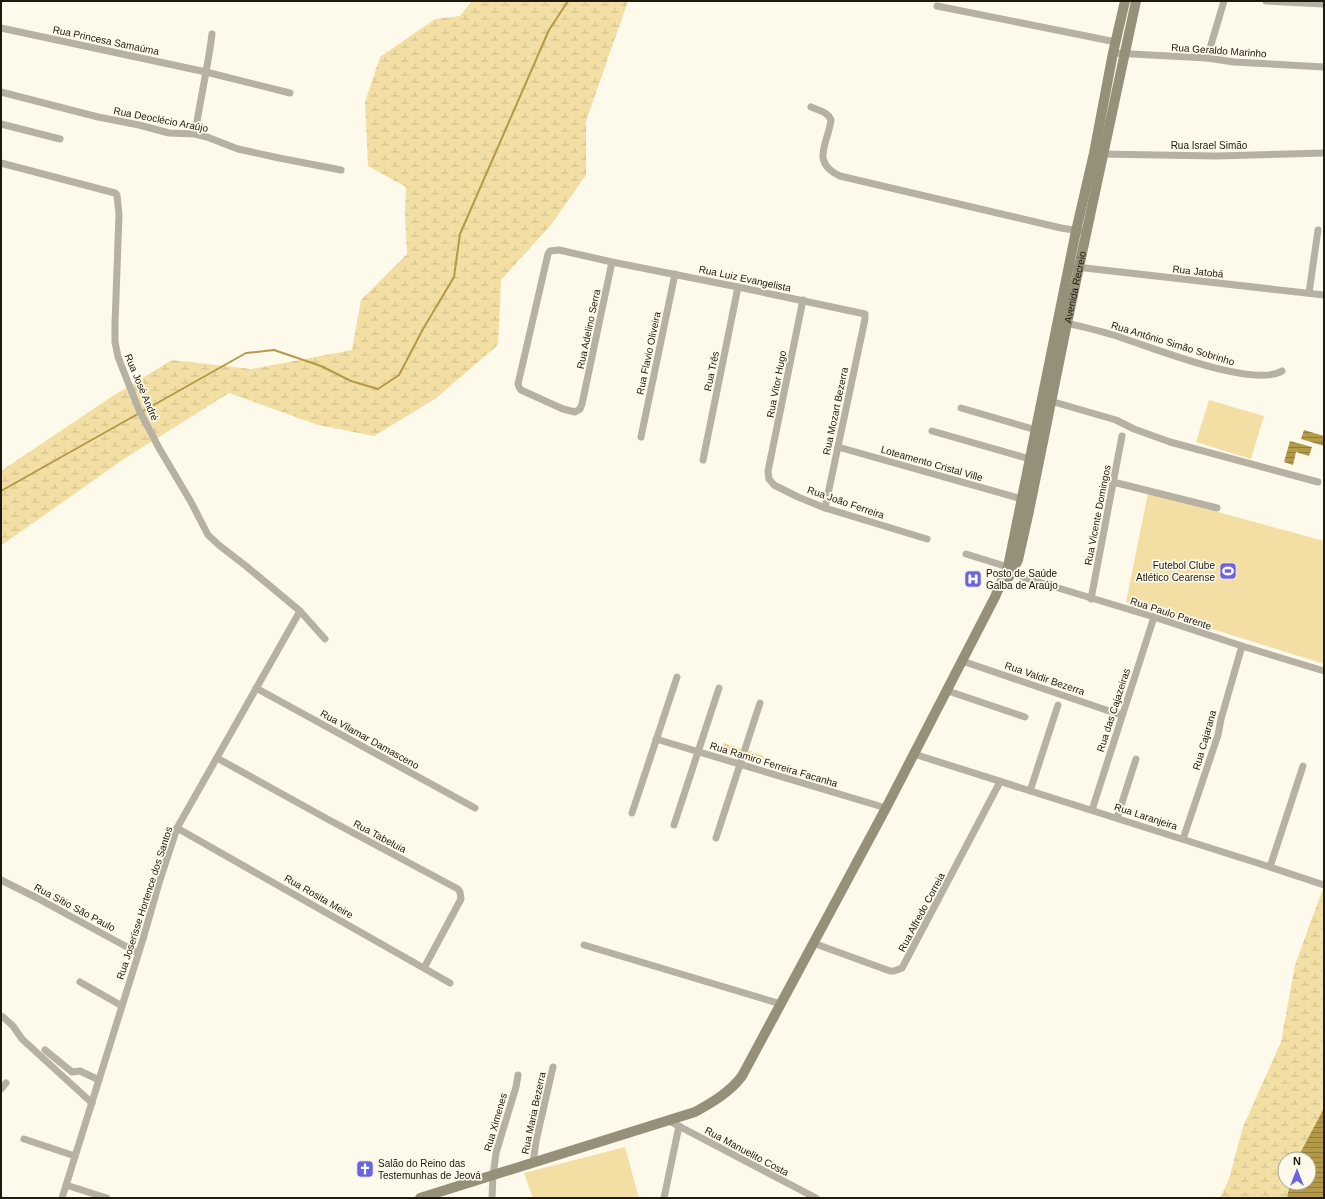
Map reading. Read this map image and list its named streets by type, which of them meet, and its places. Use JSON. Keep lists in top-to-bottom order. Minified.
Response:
{"streets":{"main road":["Avenida Recreio"],"street":["Rua Princesa Samaúma","Rua Geraldo Marinho","Rua Deoclécio Araújo","Rua Israel Simão","Rua Jatobá","Rua Luiz Evangelista","Rua Adelino Serra","Rua Antônio Simão Sobrinho","Rua Flavio Oliveira","Rua Três","Rua Vitor Hugo","Rua José André","Rua Mozart Bezerra","Loteamento Cristal Ville","Rua João Ferreira","Rua Vicente Domingos","Rua Paulo Parente","Rua Valdir Bezerra","Rua das Cajazeiras","Rua Vilamar Damasceno","Rua Cajarana","Rua Ramiro Ferreira Facanha","Rua Laranjeira","Rua Tabeluia","Rua Rosita Meire","Rua Joserísse Hortence dos Santos","Rua Sítio São Paulo","Rua Alfredo Correia","Rua Maria Bezerra","Rua Ximenes","Rua Manuelito Costa"]},"crossings":[["Rua Geraldo Marinho","Avenida Recreio"],["Rua Israel Simão","Avenida Recreio"],["Rua Jatobá","Avenida Recreio"],["Rua Luiz Evangelista","Rua Adelino Serra"],["Rua Luiz Evangelista","Rua Flavio Oliveira"],["Rua Luiz Evangelista","Rua Três"],["Rua Luiz Evangelista","Rua Vitor Hugo"],["Rua Luiz Evangelista","Rua Mozart Bezerra"],["Avenida Recreio","Rua Antônio Simão Sobrinho"],["Avenida Recreio","Loteamento Cristal Ville"],["Avenida Recreio","Rua Paulo Parente"],["Rua Vitor Hugo","Rua João Ferreira"],["Rua José André","Rua Joserísse Hortence dos Santos"],["Rua Mozart Bezerra","Loteamento Cristal Ville"],["Rua Mozart Bezerra","Rua João Ferreira"],["Rua Vicente Domingos","Rua Paulo Parente"],["Rua Paulo Parente","Rua das Cajazeiras"],["Rua Paulo Parente","Rua Cajarana"],["Rua Valdir Bezerra","Rua das Cajazeiras"],["Rua das Cajazeiras","Rua Laranjeira"],["Rua Vilamar Damasceno","Rua Joserísse Hortence dos Santos"],["Rua Cajarana","Rua Laranjeira"],["Rua Laranjeira","Rua Alfredo Correia"],["Rua Tabeluia","Rua Rosita Meire"],["Rua Tabeluia","Rua Joserísse Hortence dos Santos"],["Rua Rosita Meire","Rua Joserísse Hortence dos Santos"],["Rua Joserísse Hortence dos Santos","Rua Sítio São Paulo"]],"places":{"sports":["Futebol Clube Atlético Cearense"],"hospital":["Posto de Saúde Galba de Araújo"],"church":["Salão do Reino das Testemunhas de Jeová"]},"north":"top"}
